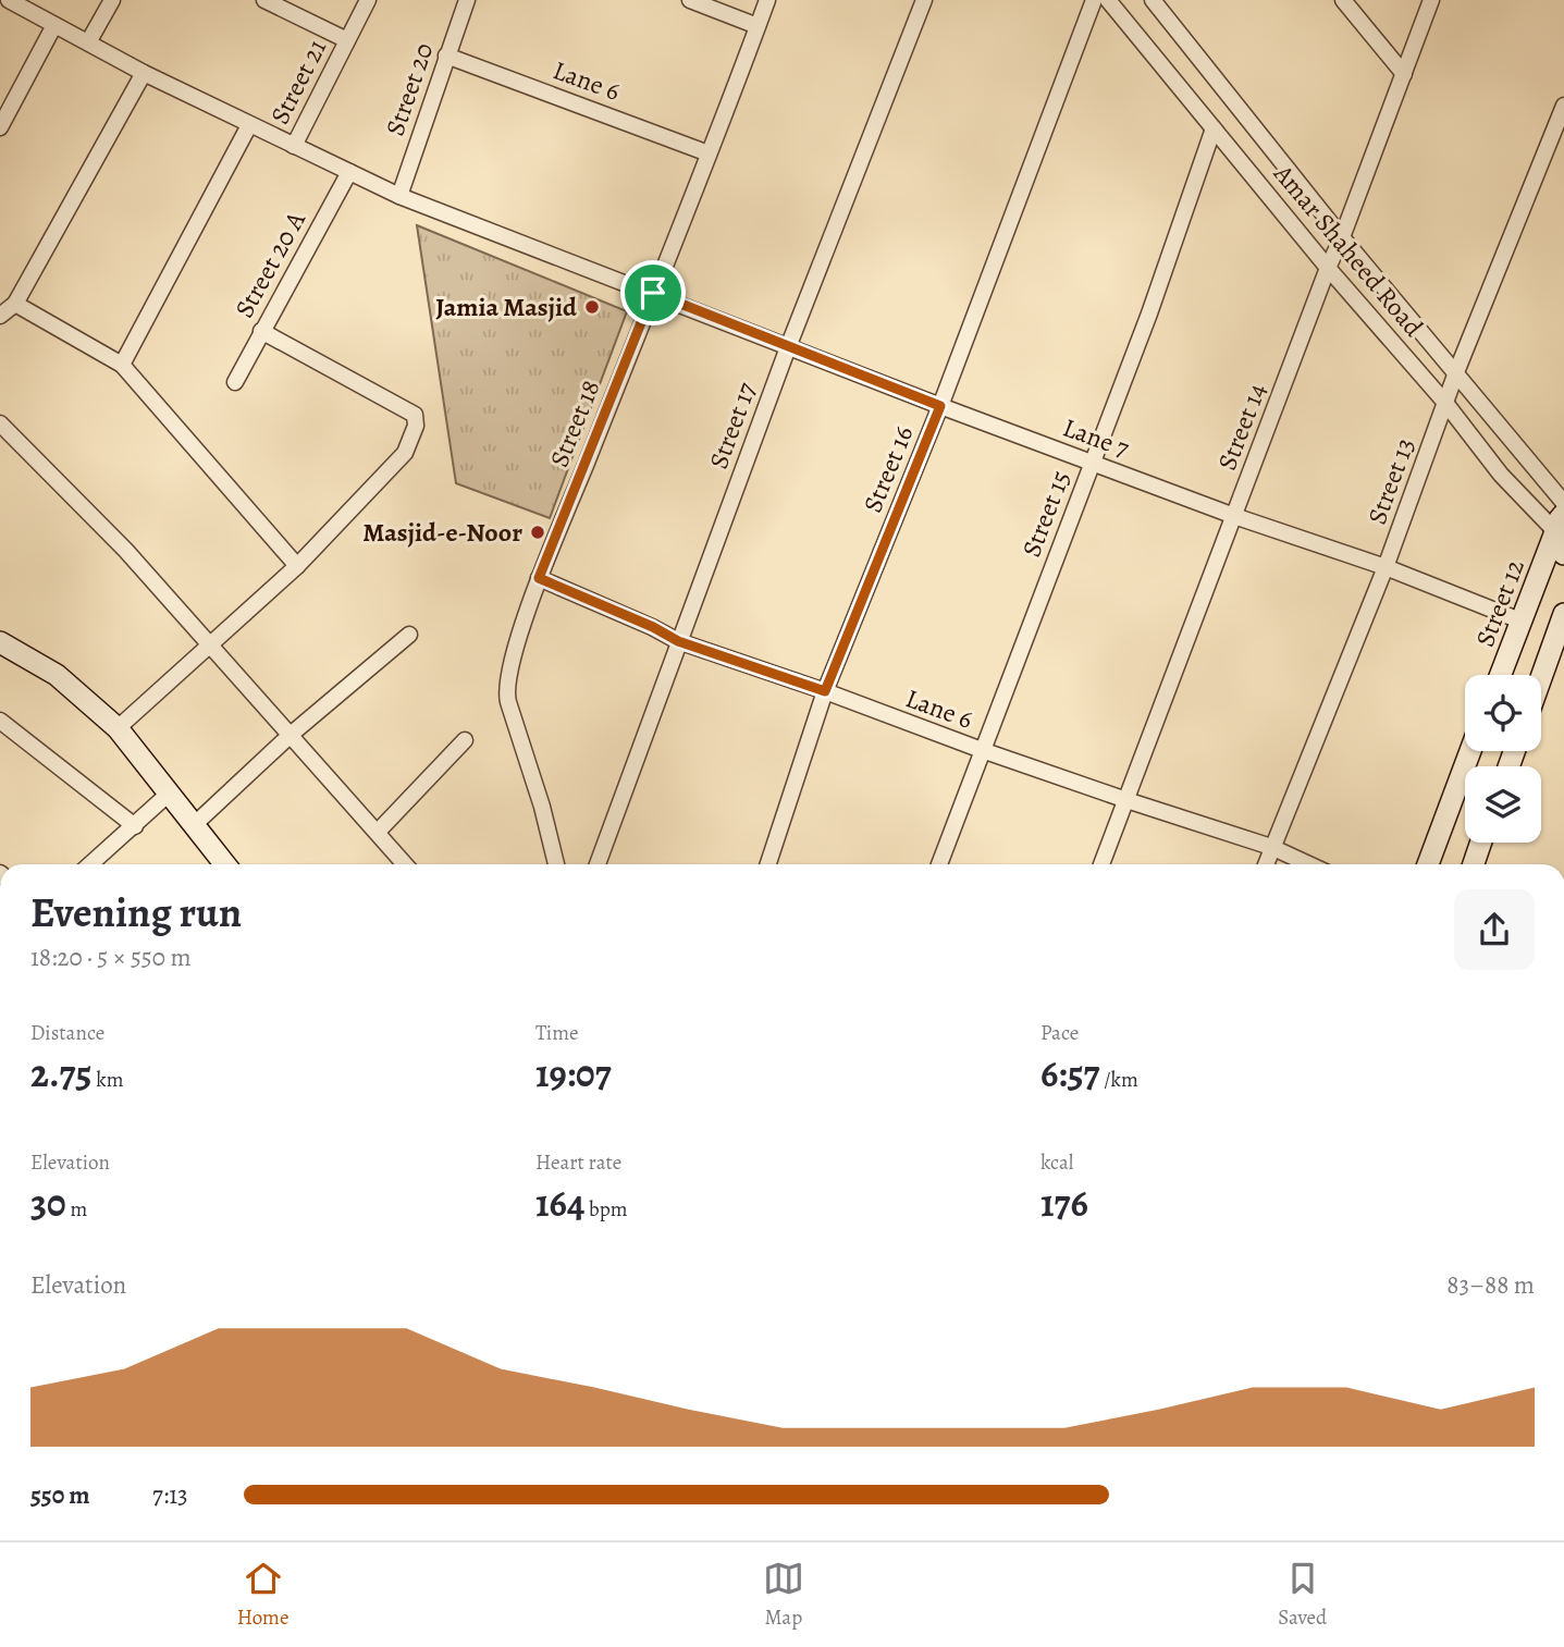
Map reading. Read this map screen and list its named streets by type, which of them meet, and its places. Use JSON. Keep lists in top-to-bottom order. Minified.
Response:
{"streets":{"street":["Lane 6","Street 21","Street 20","Amar Shaheed Road","Street 20 A","Street 18","Street 17","Street 14","Lane 7","Street 16","Street 13","Street 15","Street 12"]},"crossings":[["Lane 6","Street 20"],["Lane 6","Street 18"],["Lane 6","Street 17"],["Lane 6","Street 14"],["Lane 6","Street 16"],["Lane 6","Street 13"],["Lane 6","Street 15"],["Street 21","Lane 7"],["Street 20","Lane 7"],["Amar Shaheed Road","Street 14"],["Amar Shaheed Road","Street 13"],["Amar Shaheed Road","Street 15"],["Amar Shaheed Road","Street 12"],["Street 20 A","Lane 7"],["Street 18","Lane 7"],["Street 17","Lane 7"],["Street 14","Lane 7"],["Lane 7","Street 16"],["Lane 7","Street 13"],["Lane 7","Street 15"],["Lane 7","Street 12"]],"places":["Jamia Masjid","Masjid-e-Noor"],"page":{"heading":["Evening run","18:20 · 5 × 550 m"],"stats":[["Distance","2.75 km"],["Time","19:07"],["Pace","6:57 /km"],["Elevation","30 m"],["Heart rate","164 bpm"],["kcal","176"]],"chart":["Elevation","83–88 m"],"list":[{"name":"550 m","note":"7:13"}],"tabs":["Home","Map","Saved"]}}
